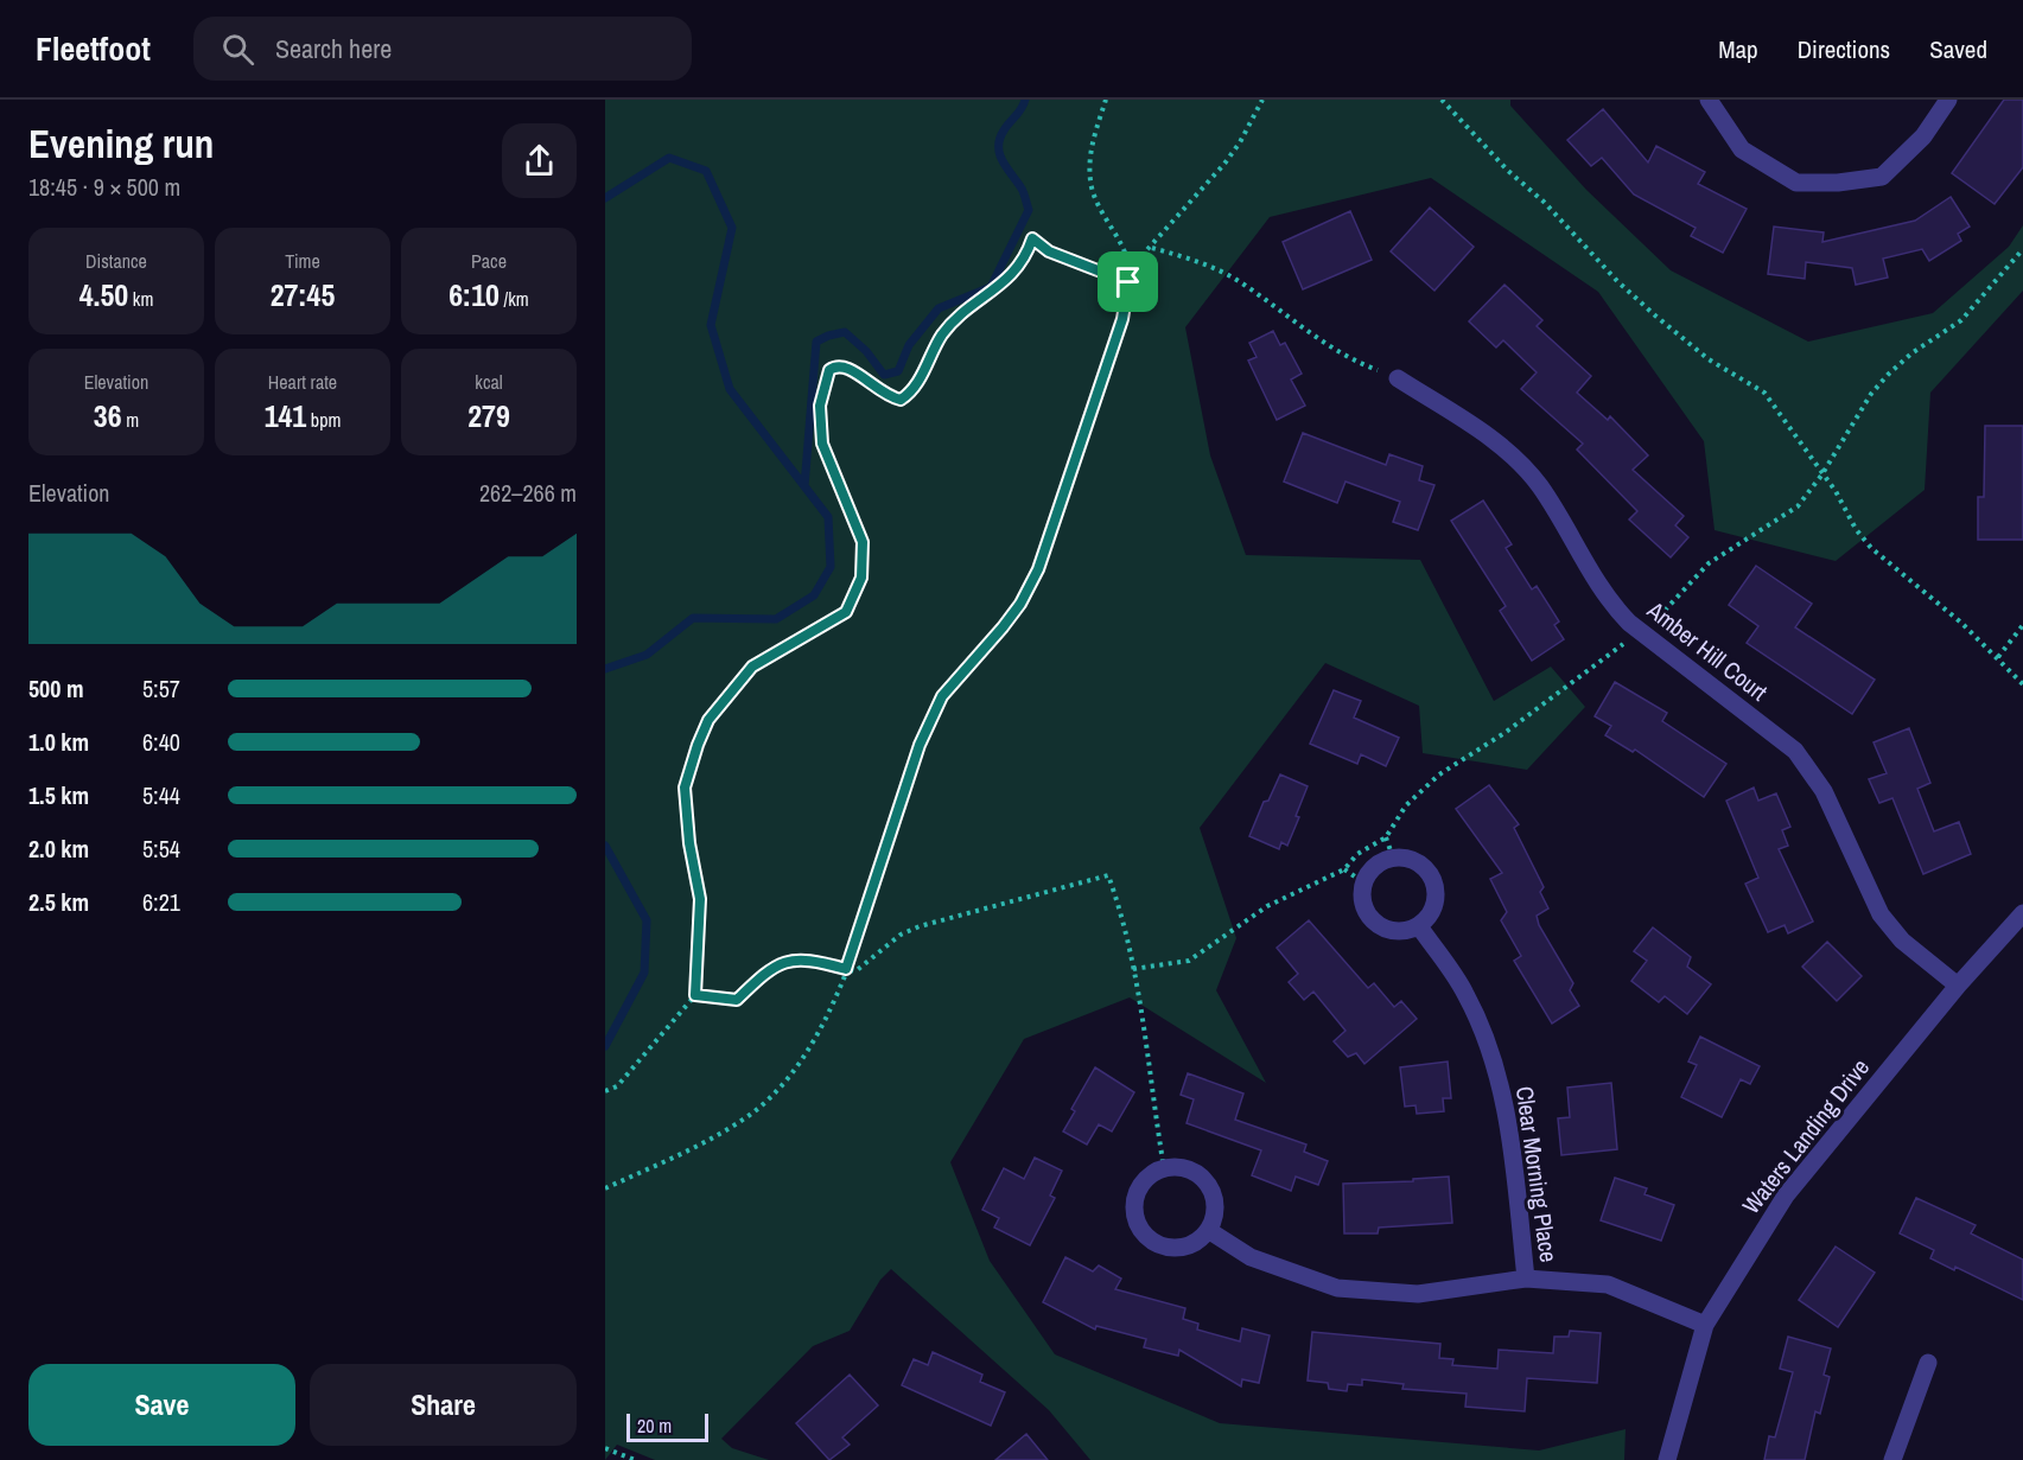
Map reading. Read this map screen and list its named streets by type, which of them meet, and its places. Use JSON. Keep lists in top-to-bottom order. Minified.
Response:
{"streets":{"street":["Amber Hill Court","Waters Landing Drive","Clear Morning Place"]},"crossings":[["Amber Hill Court","Waters Landing Drive"]],"scale_bar":"20 m","page":{"header":"Fleetfoot","search":"Search here","nav":["Map","Directions","Saved"],"heading":["Evening run","18:45 · 9 × 500 m"],"stats":[["Distance","4.50 km"],["Time","27:45"],["Pace","6:10 /km"],["Elevation","36 m"],["Heart rate","141 bpm"],["kcal","279"]],"chart":["Elevation","262–266 m"],"list":[{"name":"500 m","note":"5:57"},{"name":"1.0 km","note":"6:40"},{"name":"1.5 km","note":"5:44"},{"name":"2.0 km","note":"5:54"},{"name":"2.5 km","note":"6:21"}],"buttons":["Save","Share"],"scale":"20 m"}}
